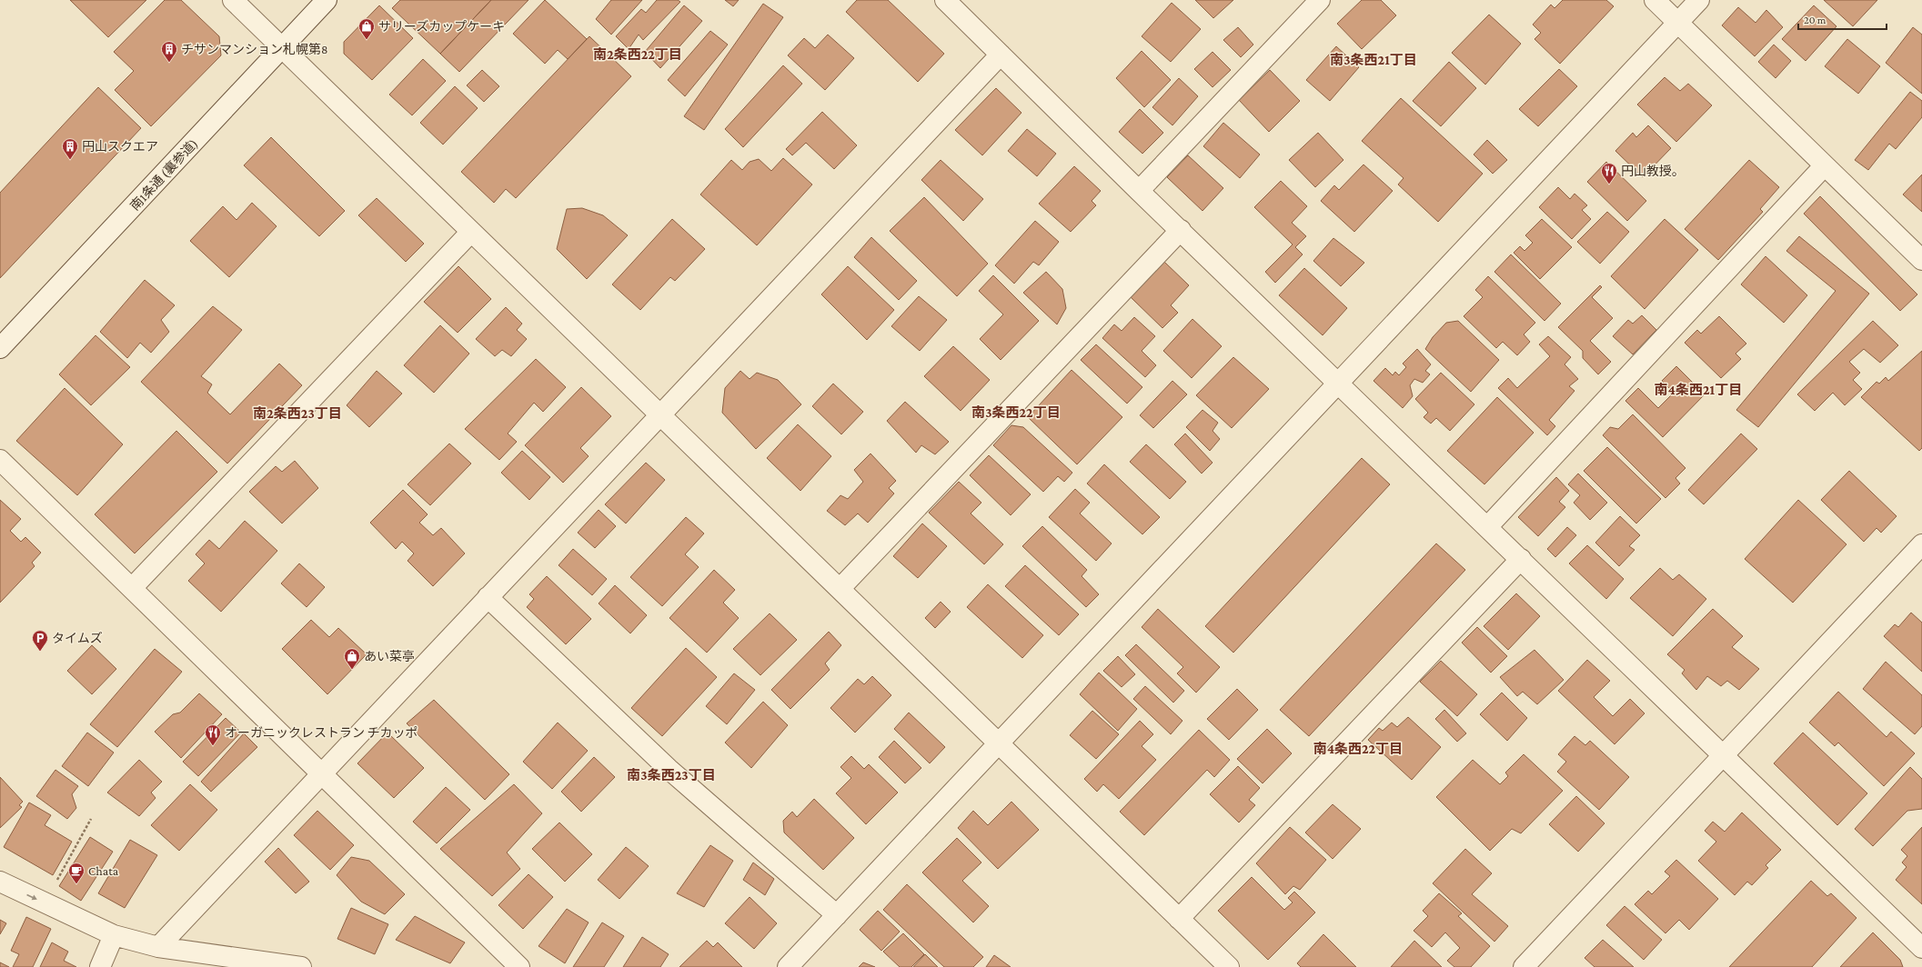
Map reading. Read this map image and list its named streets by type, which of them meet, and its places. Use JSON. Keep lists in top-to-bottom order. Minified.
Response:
{"streets":{"street":["南1条通 (裏参道)"]},"districts":["南2条西22丁目","南3条西21丁目","南4条西21丁目","南3条西22丁目","南2条西23丁目","南4条西22丁目","南3条西23丁目"],"places":{"shop":["サリーズカップケーキ","あい菜亭"],"building":["チサンマンション札幌第8","円山スクエア"],"restaurant":["円山教授。","オーガニックレストラン チカッポ"],"parking":["タイムズ"],"cafe":["Chata"]},"scale_bar":"20 m"}
